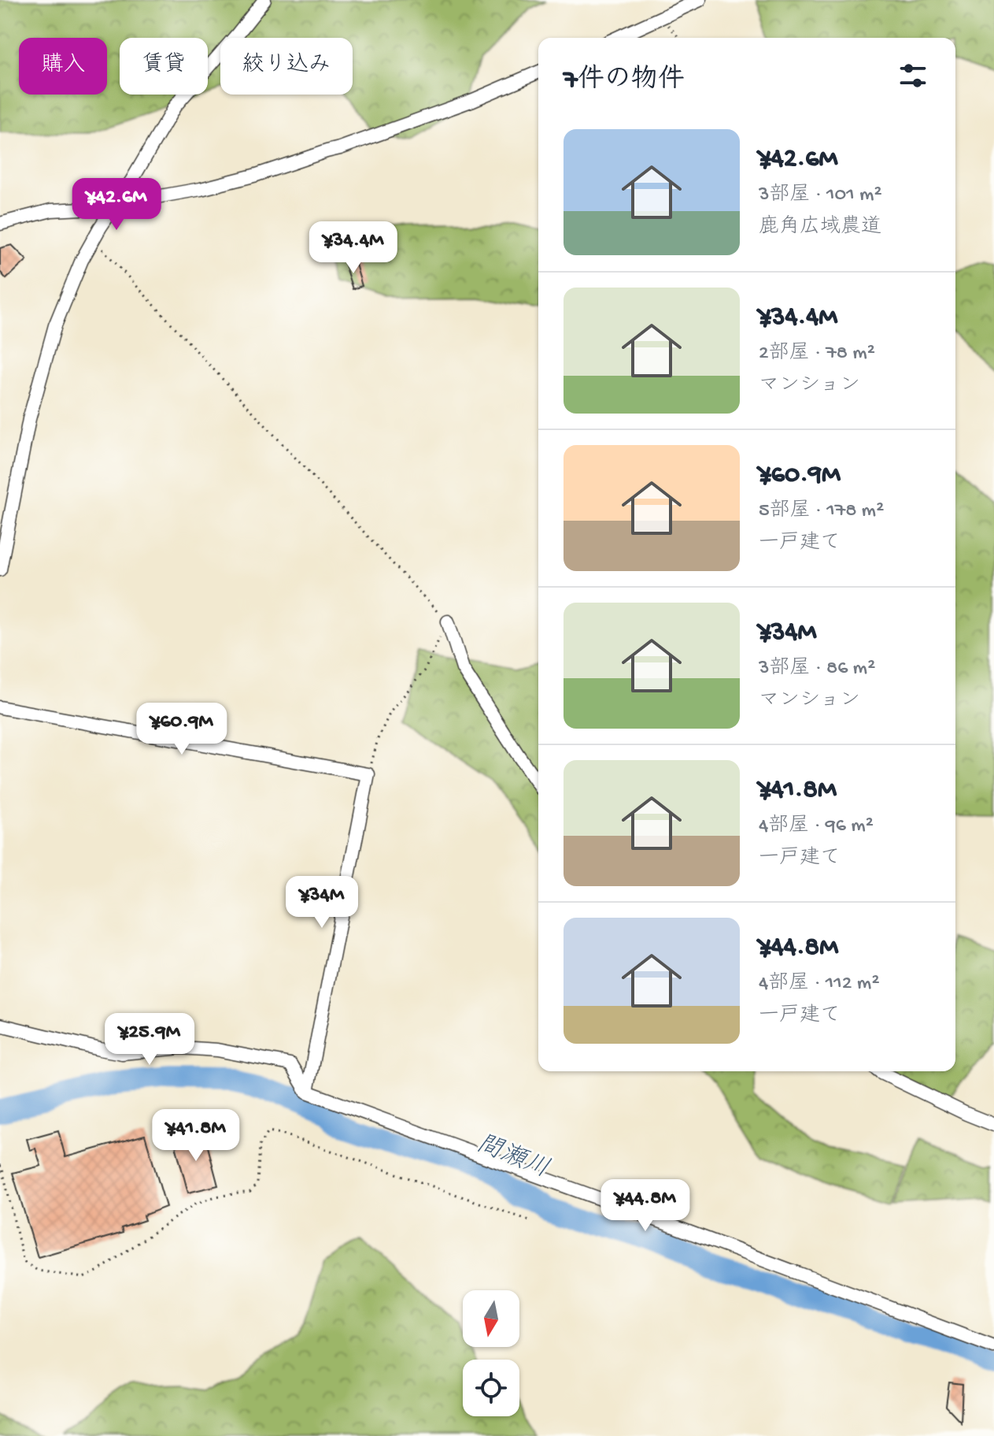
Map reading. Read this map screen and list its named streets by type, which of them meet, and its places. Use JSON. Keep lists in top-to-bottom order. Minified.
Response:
{"water":["間瀬川"],"north":"bottom","page":{"chip":["購入","賃貸","絞り込み"],"heading":"7件の物件","list":[{"name":"¥42.6M","note":"3部屋 · 101 m² · 鹿角広域農道"},{"name":"¥34.4M","note":"2部屋 · 78 m² · マンション"},{"name":"¥60.9M","note":"5部屋 · 178 m² · 一戸建て"},{"name":"¥34M","note":"3部屋 · 86 m² · マンション"},{"name":"¥41.8M","note":"4部屋 · 96 m² · 一戸建て"},{"name":"¥44.8M","note":"4部屋 · 112 m² · 一戸建て"}],"price":["¥42.6M","¥34.4M","¥60.9M","¥34M","¥25.9M","¥41.8M","¥44.8M"]}}
